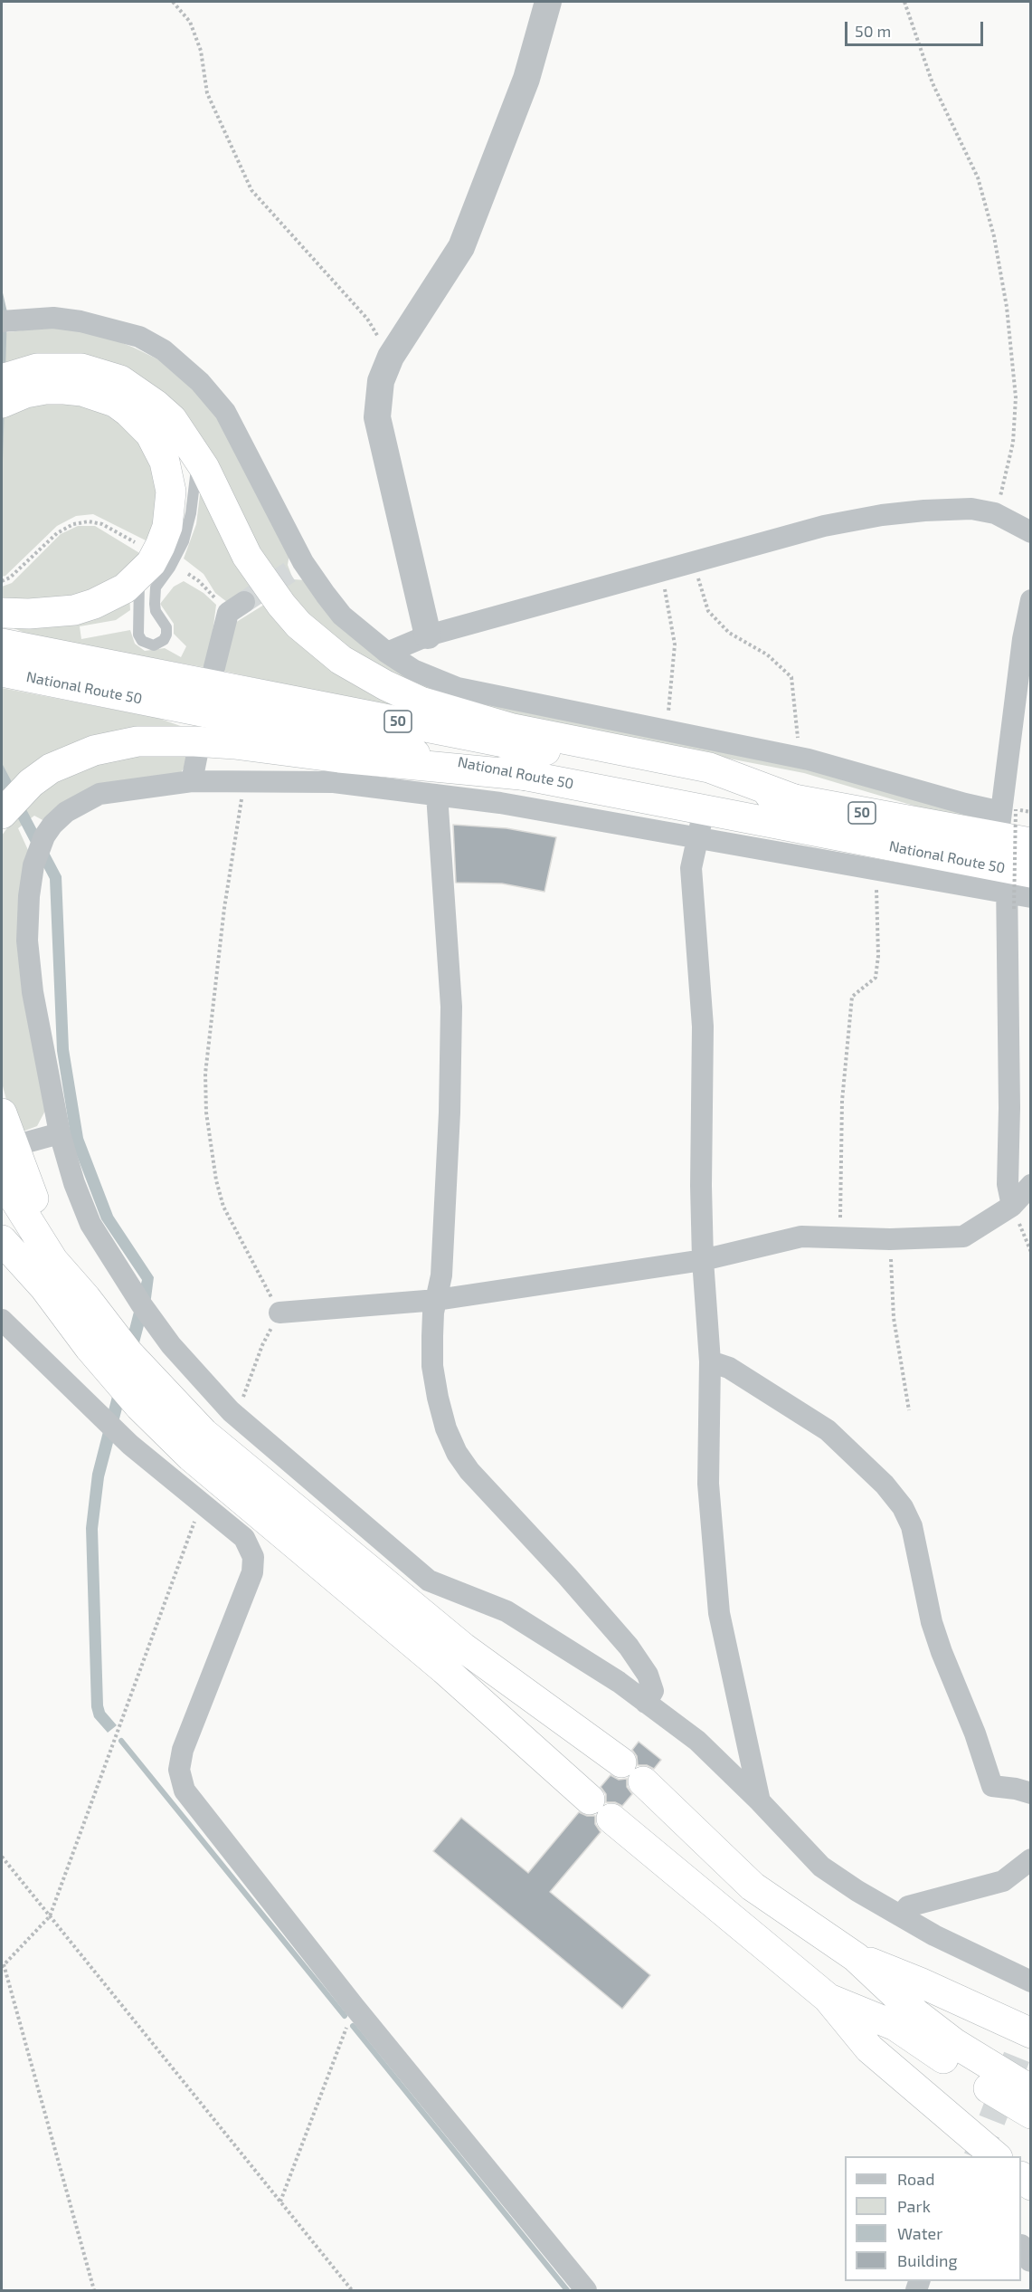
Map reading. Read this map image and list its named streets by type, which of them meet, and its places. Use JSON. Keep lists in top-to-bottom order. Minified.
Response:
{"streets":{"highway":["National Route 50","50"]},"legend":["Road","Park","Water","Building"],"scale_bar":"50 m"}
